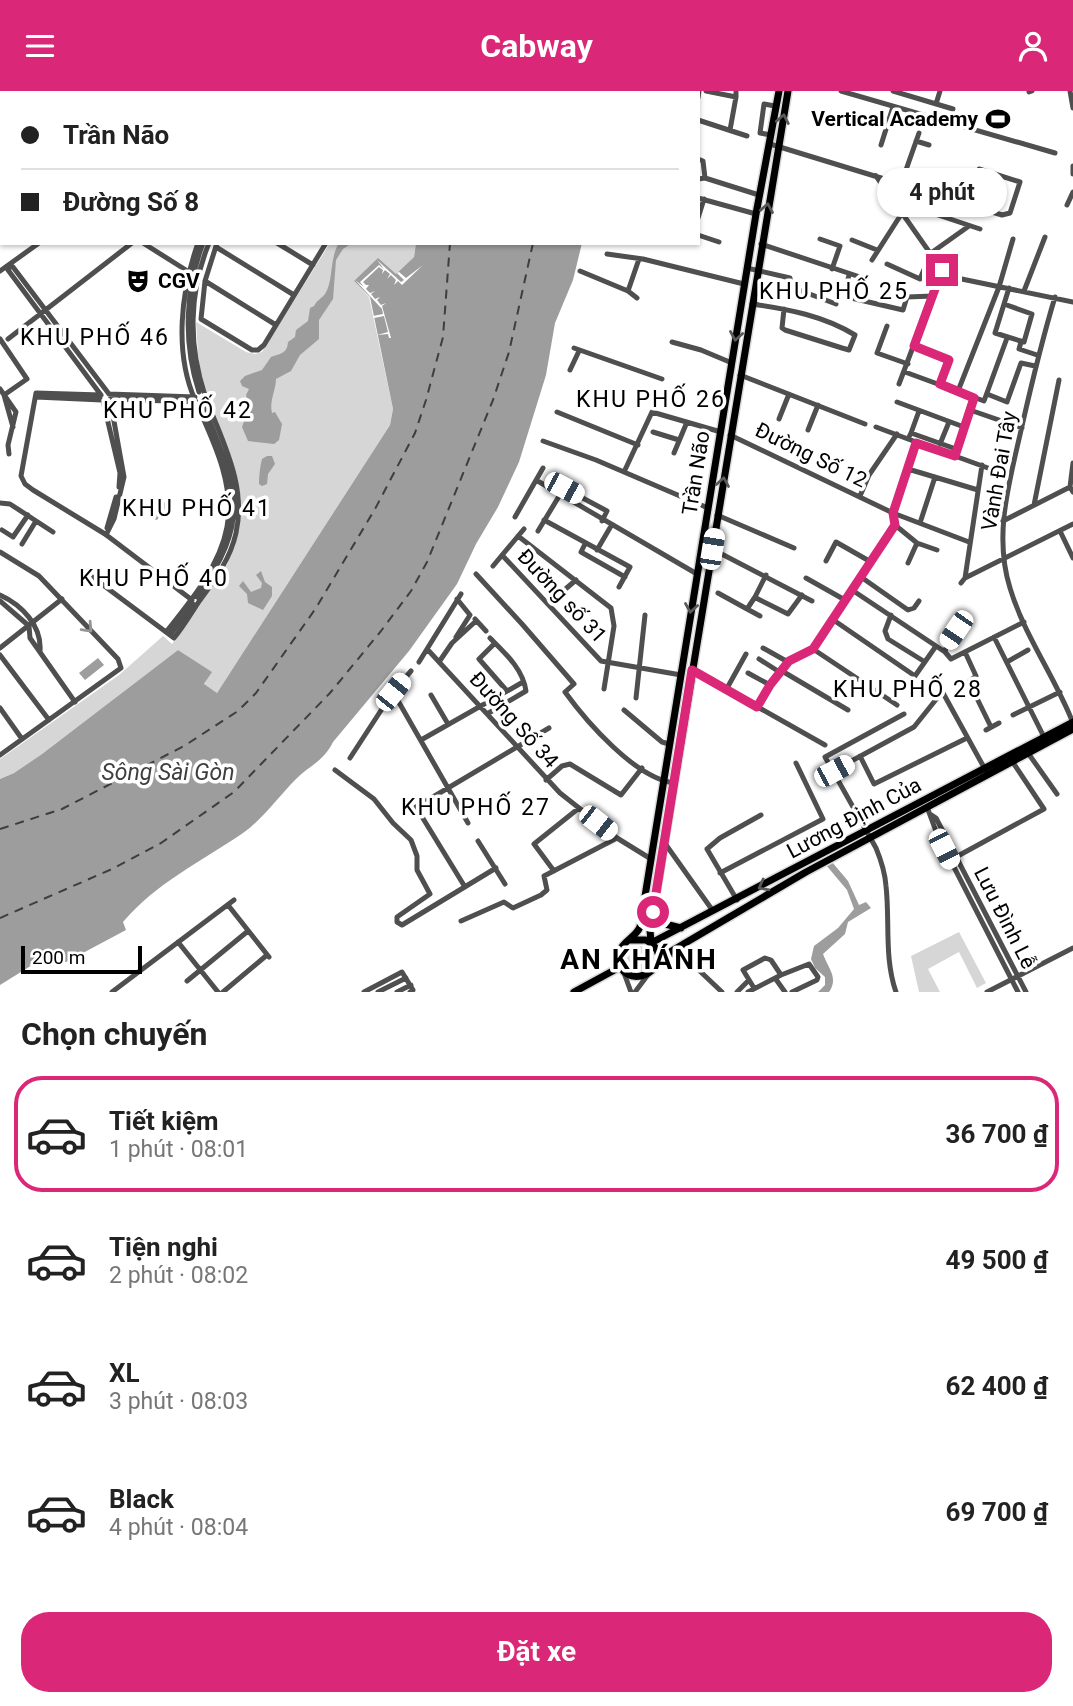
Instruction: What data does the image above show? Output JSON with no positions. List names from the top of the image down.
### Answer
{
  "streets": {
    "main road": ["Trần Não", "Lương Định Của"],
    "street": [
      "Đường Số 12",
      "Vành Đai Tây",
      "Đường số 31",
      "Đường Số 34",
      "Lưu Đình Lễ"
    ]
  },
  "crossings": [
    ["Đường Số 12", "Trần Não"],
    ["Vành Đai Tây", "Lương Định Của"],
    ["Trần Não", "Đường số 31"],
    ["Trần Não", "Đường Số 34"],
    ["Trần Não", "Lương Định Của"],
    ["Lương Định Của", "Lưu Đình Lễ"]
  ],
  "districts": [
    "KHU PHỐ 25",
    "KHU PHỐ 46",
    "KHU PHỐ 26",
    "KHU PHỐ 42",
    "KHU PHỐ 41",
    "KHU PHỐ 40",
    "KHU PHỐ 28",
    "KHU PHỐ 27",
    "AN KHÁNH"
  ],
  "water": ["Sông Sài Gòn"],
  "places": {
    "sports": ["Vertical Academy"],
    "theatre": ["CGV"]
  },
  "scale_bar": "200 m",
  "page": {
    "header": "Cabway",
    "banner": ["Trần Não", "Đường Số 8"],
    "bubble": "4 phút",
    "scale": "200 m",
    "heading": "Chọn chuyến",
    "list": [
      {
        "name": "Tiết kiệm",
        "note": "1 phút · 08:01",
        "value": "36 700 ₫"
      },
      {
        "name": "Tiện nghi",
        "note": "2 phút · 08:02",
        "value": "49 500 ₫"
      },
      {
        "name": "XL",
        "note": "3 phút · 08:03",
        "value": "62 400 ₫"
      },
      {
        "name": "Black",
        "note": "4 phút · 08:04",
        "value": "69 700 ₫"
      }
    ],
    "buttons": "Đặt xe"
  }
}
